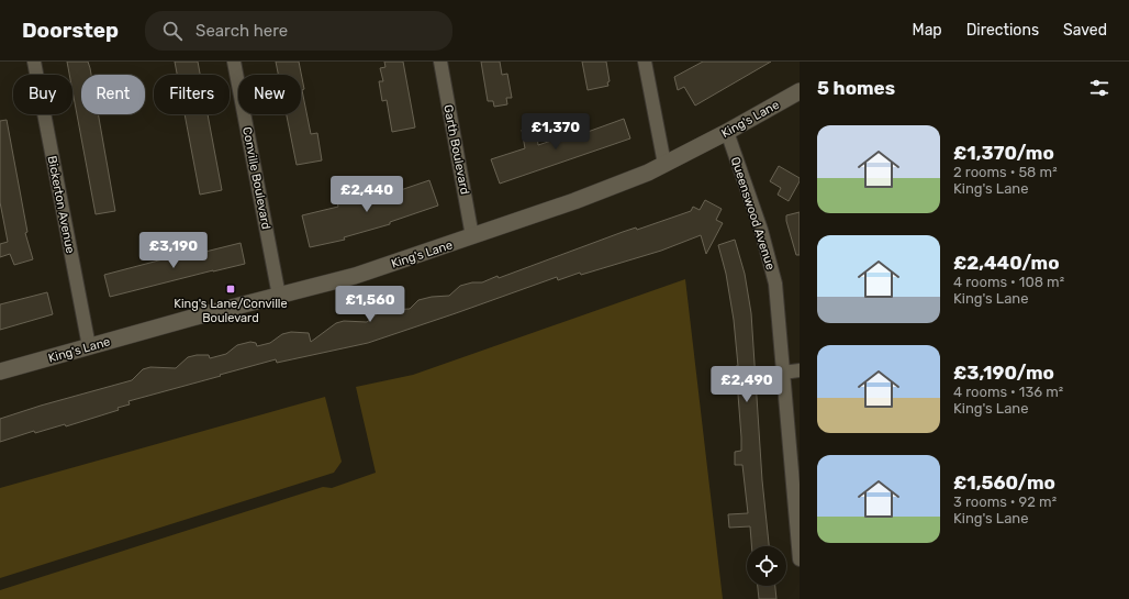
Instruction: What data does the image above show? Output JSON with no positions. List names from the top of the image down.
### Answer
{
  "streets": {
    "street": [
      "King's Lane",
      "Garth Boulevard",
      "Conville Boulevard",
      "Bickerton Avenue",
      "Queenswood Avenue"
    ]
  },
  "crossings": [
    ["King's Lane", "Garth Boulevard"],
    ["King's Lane", "Conville Boulevard"],
    ["King's Lane", "Bickerton Avenue"],
    ["King's Lane", "Queenswood Avenue"]
  ],
  "places": {
    "transit": ["King's Lane/Conville Boulevard"]
  },
  "page": {
    "header": "Doorstep",
    "search": "Search here",
    "nav": ["Map", "Directions", "Saved"],
    "heading": "5 homes",
    "chip": [
      "Buy",
      "Rent",
      "Filters",
      "New"
    ],
    "price": [
      "£1,370",
      "£2,440",
      "£3,190",
      "£1,560",
      "£2,490"
    ],
    "list": [
      {
        "name": "£1,370/mo",
        "note": "2 rooms · 58 m² · King's Lane"
      },
      {
        "name": "£2,440/mo",
        "note": "4 rooms · 108 m² · King's Lane"
      },
      {
        "name": "£3,190/mo",
        "note": "4 rooms · 136 m² · King's Lane"
      },
      {
        "name": "£1,560/mo",
        "note": "3 rooms · 92 m² · King's Lane"
      }
    ]
  }
}
